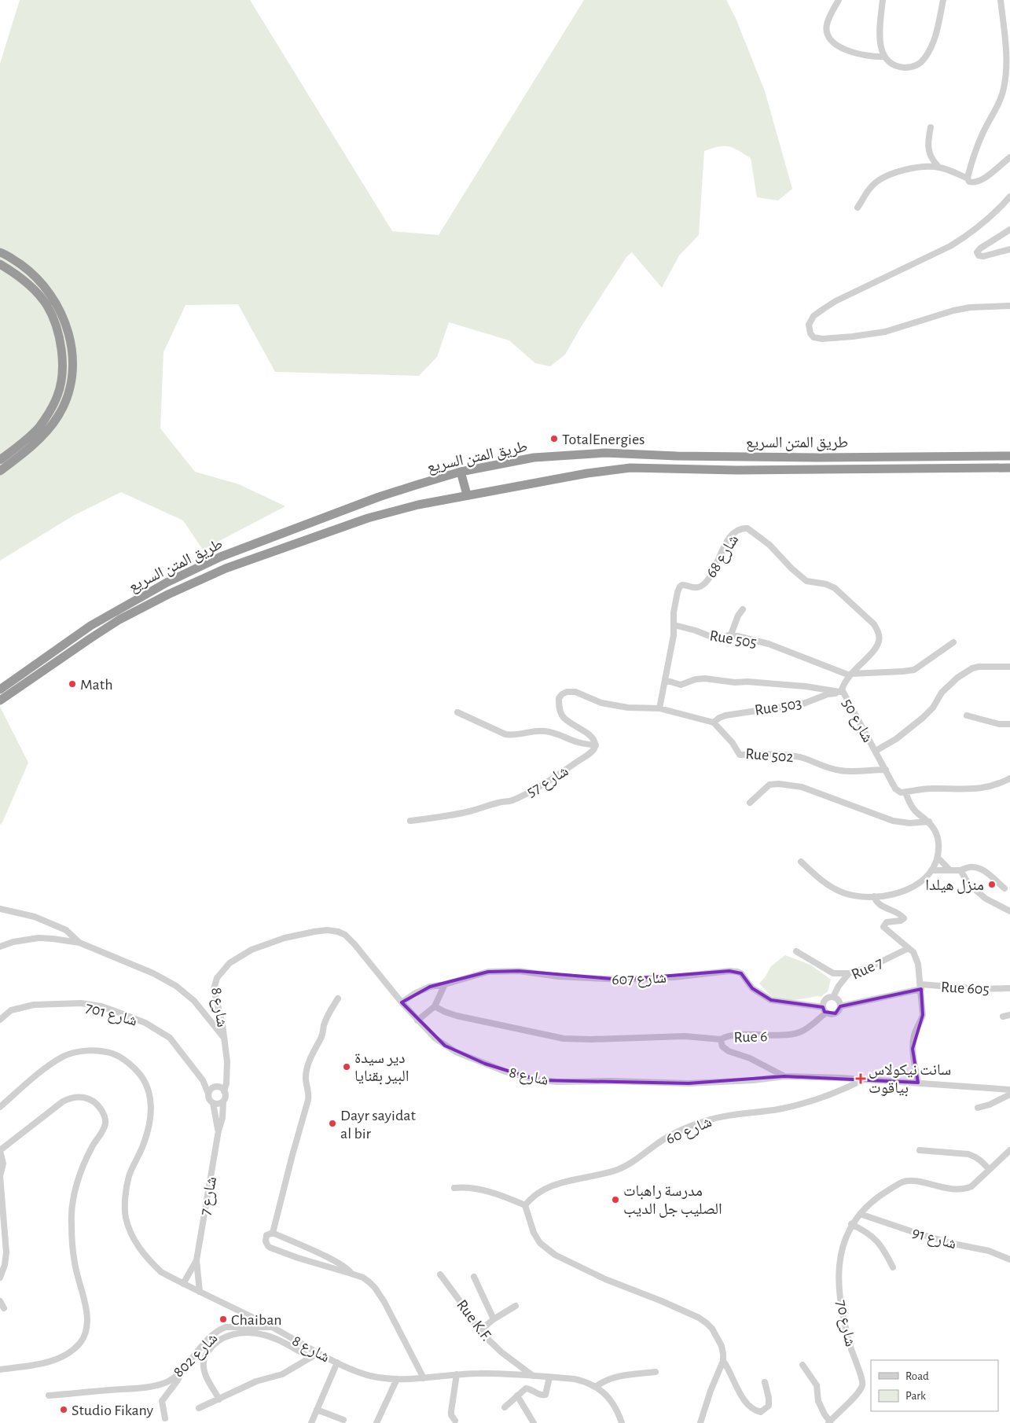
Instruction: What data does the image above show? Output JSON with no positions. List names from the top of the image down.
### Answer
{
  "streets": {
    "highway": ["طريق المتن السريع"],
    "street": [
      "شارع 68",
      "Rue 505",
      "Rue 503",
      "شارع 50",
      "Rue 502",
      "شارع 57",
      "Rue 7",
      "شارع 607",
      "Rue 605",
      "شارع 8",
      "شارع 701",
      "Rue 6",
      "شارع 60",
      "شارع 7",
      "شارع 91",
      "Rue K.F.",
      "شارع 70",
      "شارع 802"
    ]
  },
  "crossings": [
    ["شارع 68", "Rue 505"],
    ["شارع 68", "شارع 50"],
    ["Rue 505", "شارع 50"],
    ["Rue 503", "شارع 50"],
    ["Rue 503", "Rue 502"],
    ["شارع 50", "Rue 502"],
    ["Rue 7", "شارع 607"],
    ["Rue 7", "Rue 605"],
    ["Rue 7", "Rue 6"],
    ["شارع 607", "Rue 605"],
    ["شارع 607", "شارع 8"],
    ["شارع 607", "Rue 6"],
    ["Rue 605", "Rue 6"],
    ["شارع 8", "شارع 701"],
    ["شارع 8", "Rue 6"],
    ["شارع 8", "شارع 60"],
    ["شارع 8", "شارع 7"],
    ["شارع 8", "Rue K.F."],
    ["شارع 8", "شارع 802"],
    ["شارع 701", "شارع 7"],
    ["شارع 91", "شارع 70"]
  ],
  "places": {
    "other": [
      "TotalEnergies",
      "Math",
      "منزل هيلدا",
      "دير سيدة البير بقنايا",
      "Dayr sayidat al bir",
      "مدرسة راهبات الصليب جل الديب",
      "Chaiban",
      "Studio Fikany"
    ],
    "health": ["سانت نيكولاس بياقوت"]
  },
  "legend": ["Road", "Park"]
}
